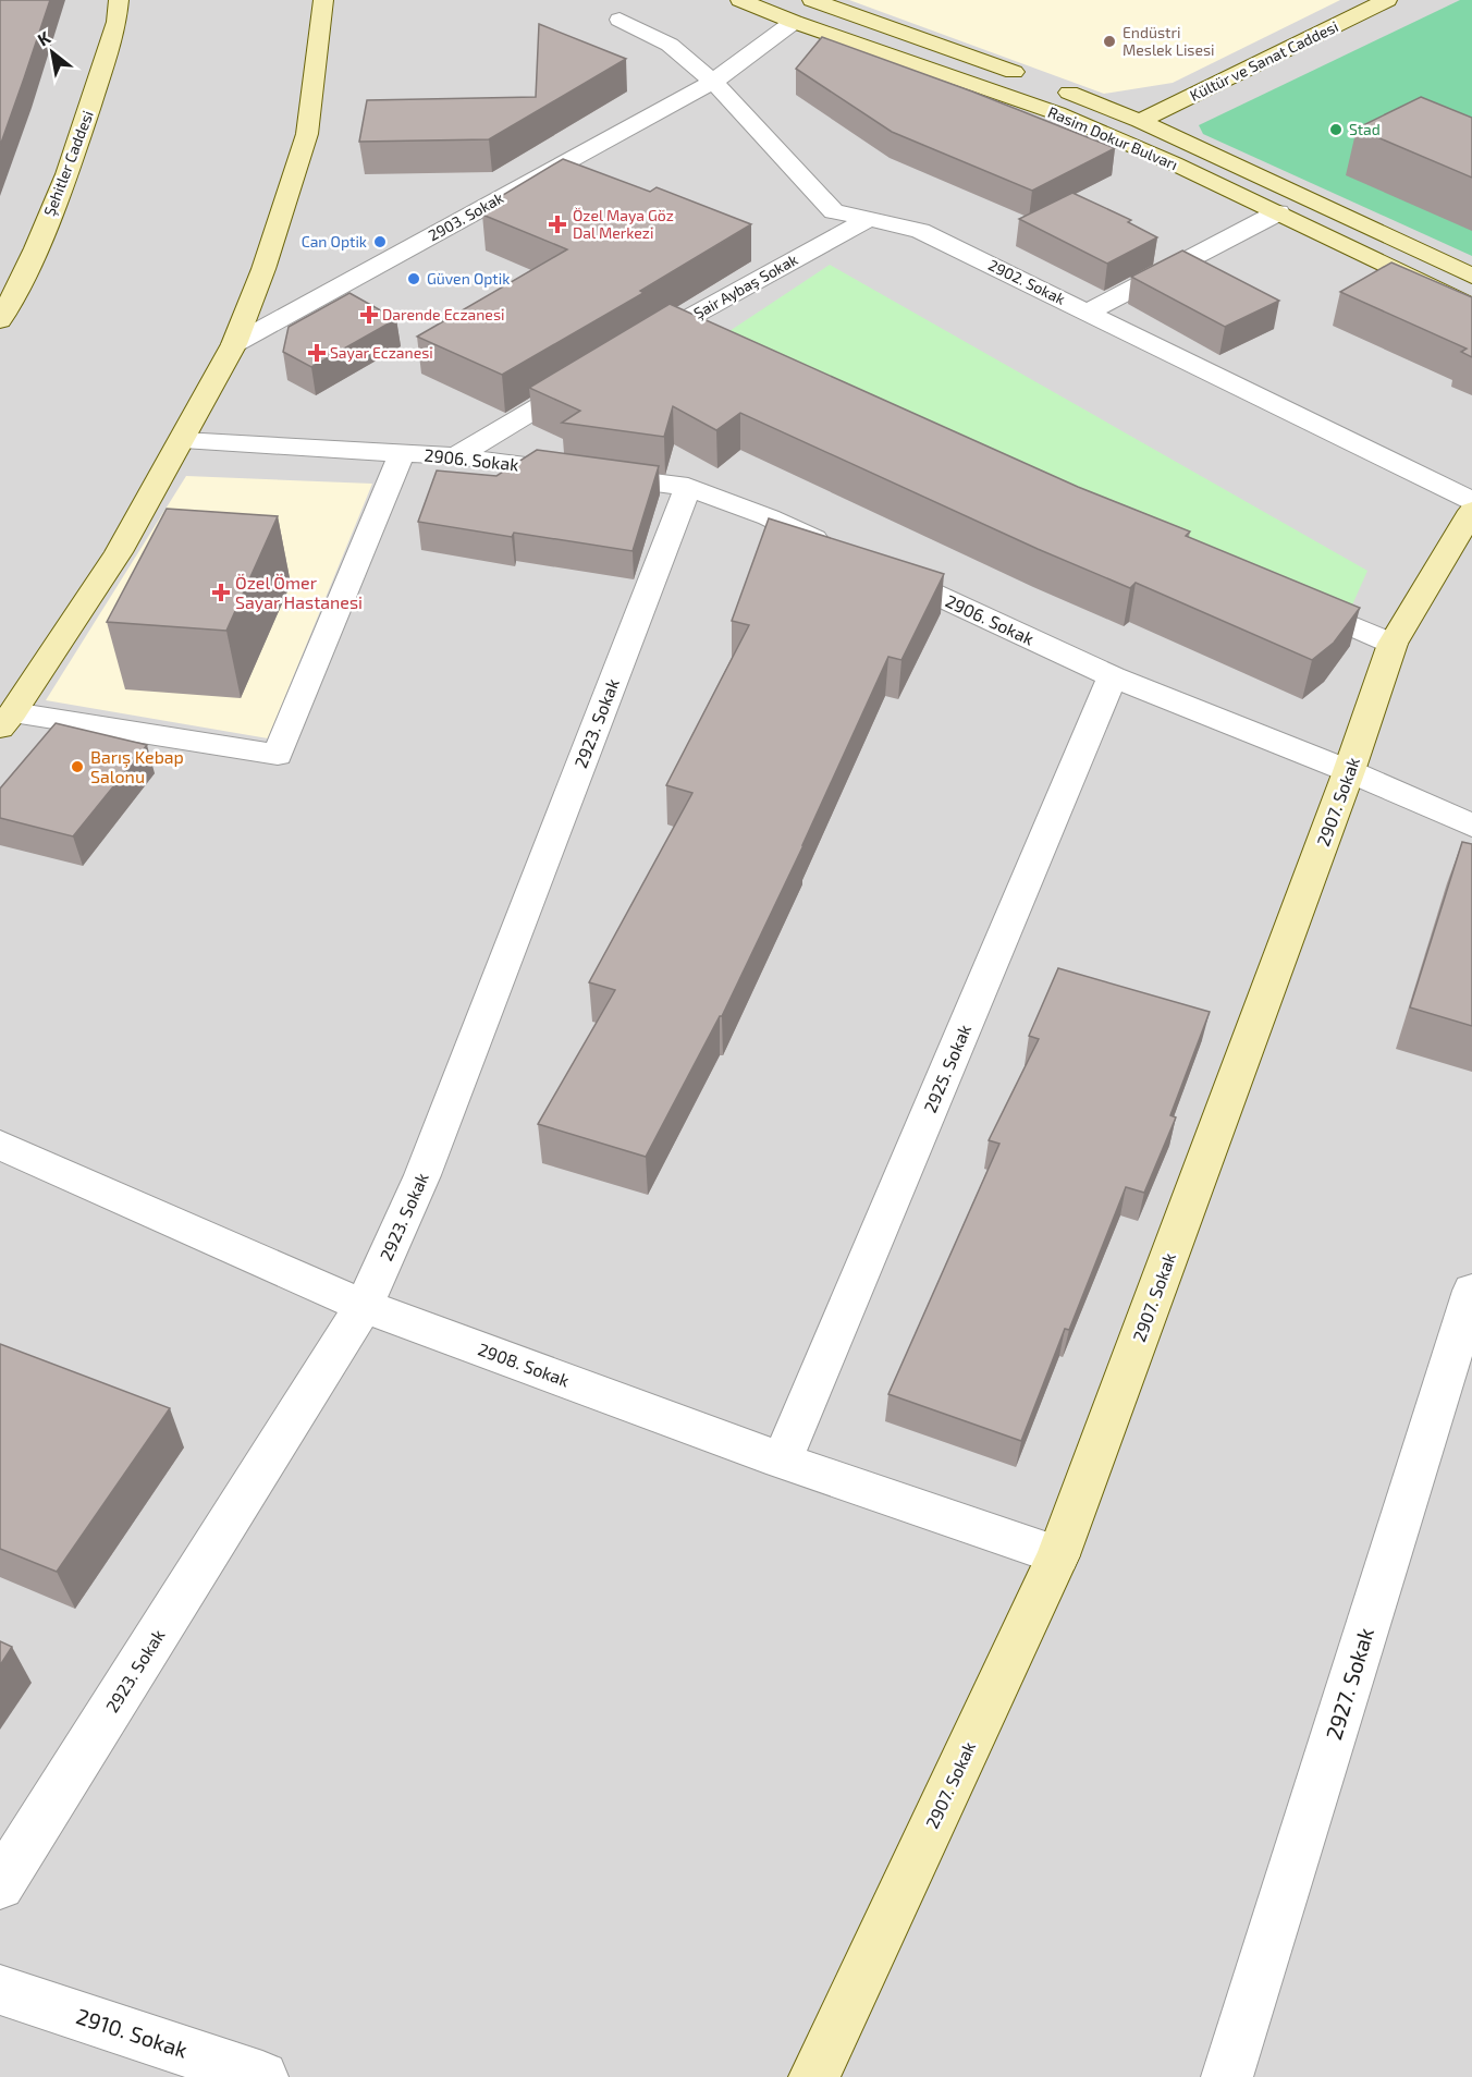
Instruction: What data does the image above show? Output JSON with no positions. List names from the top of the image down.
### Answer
{
  "streets": {
    "street": [
      "Kültür ve Sanat Caddesi",
      "Rasim Dokur Bulvarı",
      "Şehitler Caddesi",
      "2903. Sokak",
      "2902. Sokak",
      "Şair Aybaş Sokak",
      "2906. Sokak",
      "2923. Sokak",
      "2907. Sokak",
      "2925. Sokak",
      "2908. Sokak",
      "2927. Sokak",
      "2910. Sokak"
    ]
  },
  "crossings": [
    ["Rasim Dokur Bulvarı", "2903. Sokak"],
    ["2903. Sokak", "2902. Sokak"],
    ["2902. Sokak", "Şair Aybaş Sokak"],
    ["2906. Sokak", "2923. Sokak"],
    ["2906. Sokak", "2907. Sokak"],
    ["2906. Sokak", "2925. Sokak"],
    ["2923. Sokak", "2908. Sokak"],
    ["2907. Sokak", "2908. Sokak"],
    ["2925. Sokak", "2908. Sokak"]
  ],
  "places": {
    "other": [
      "Endüstri Meslek Lisesi",
      "Stad",
      "Can Optik",
      "Güven Optik",
      "Barış Kebap Salonu"
    ],
    "health": [
      "Özel Maya Göz Dal Merkezi",
      "Darende Eczanesi",
      "Sayar Eczanesi",
      "Özel Ömer Sayar Hastanesi"
    ]
  },
  "north": "top left"
}
